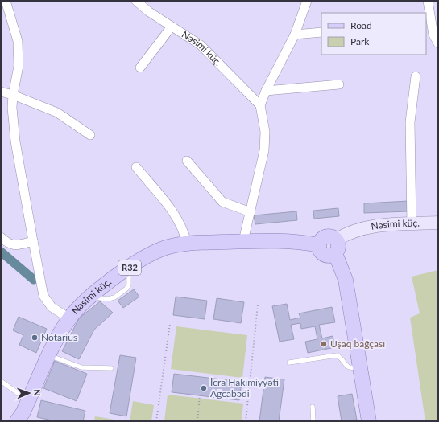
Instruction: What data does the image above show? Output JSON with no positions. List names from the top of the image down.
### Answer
{
  "streets": {
    "main road": ["Nəsimi küç.", "R32"]
  },
  "places": ["Notarius", "Uşaq bağçası", "İcra Hakimiyyəti Ağcabədi"],
  "legend": ["Road", "Park"],
  "north": "right"
}
